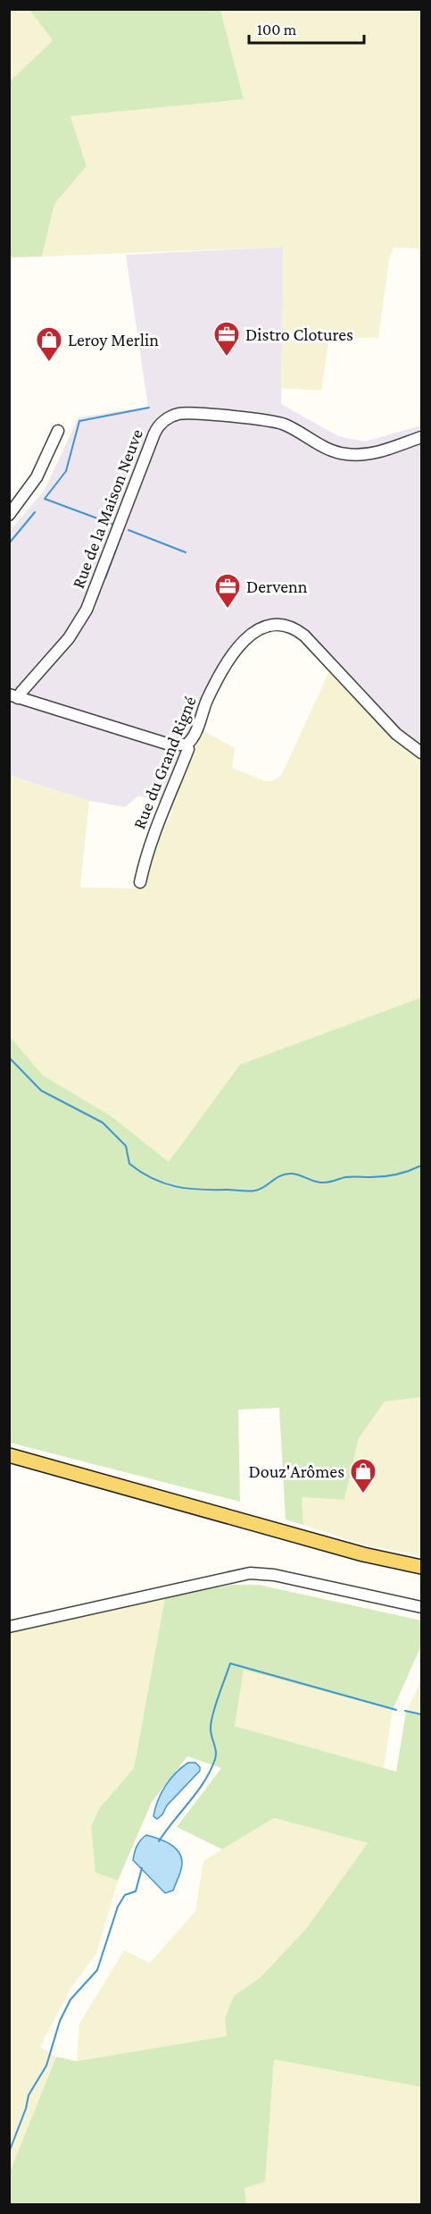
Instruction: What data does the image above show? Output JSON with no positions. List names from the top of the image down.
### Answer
{
  "streets": {
    "street": ["Rue de la Maison Neuve", "Rue du Grand Rigné"]
  },
  "places": {
    "office": ["Distro Clotures", "Dervenn"],
    "shop": ["Leroy Merlin", "Douz'Arômes"]
  },
  "scale_bar": "100 m"
}
